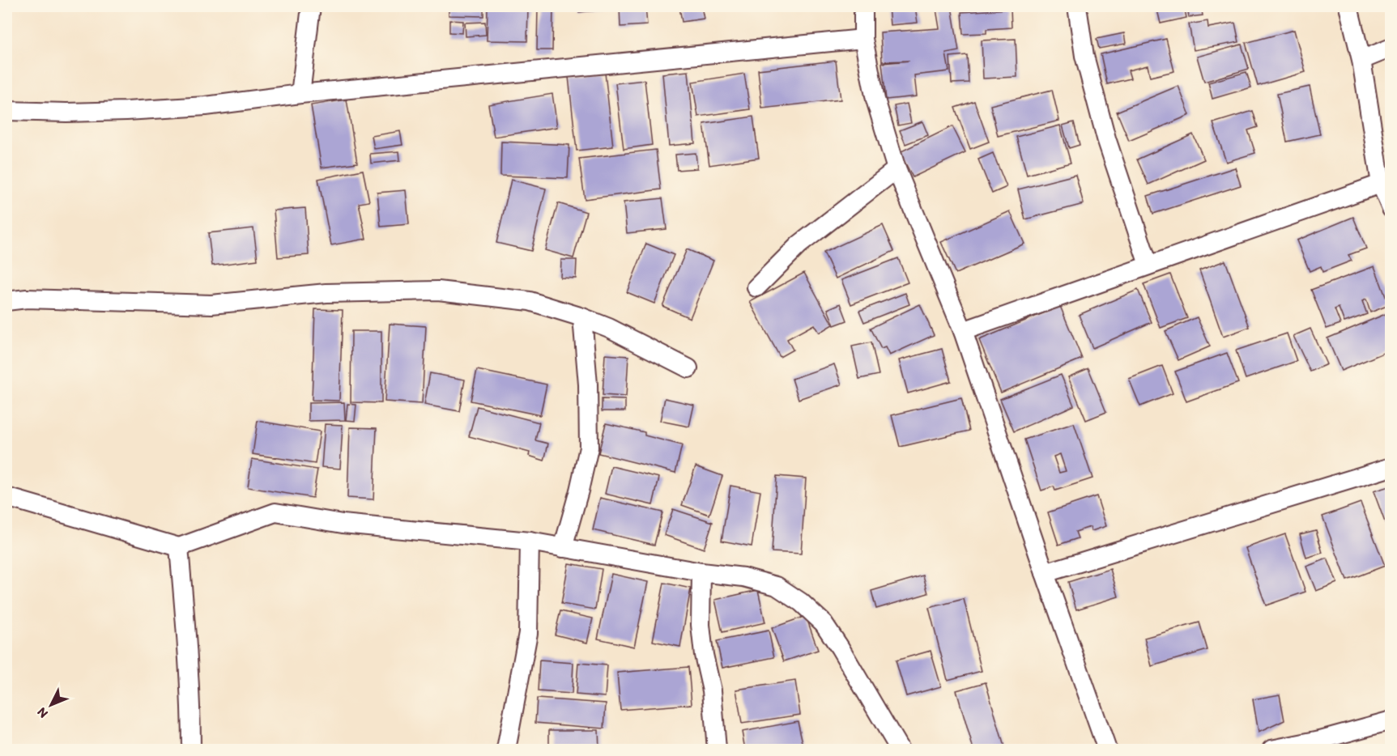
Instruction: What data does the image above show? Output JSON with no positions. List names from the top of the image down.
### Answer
{
  "north": "bottom left"
}
